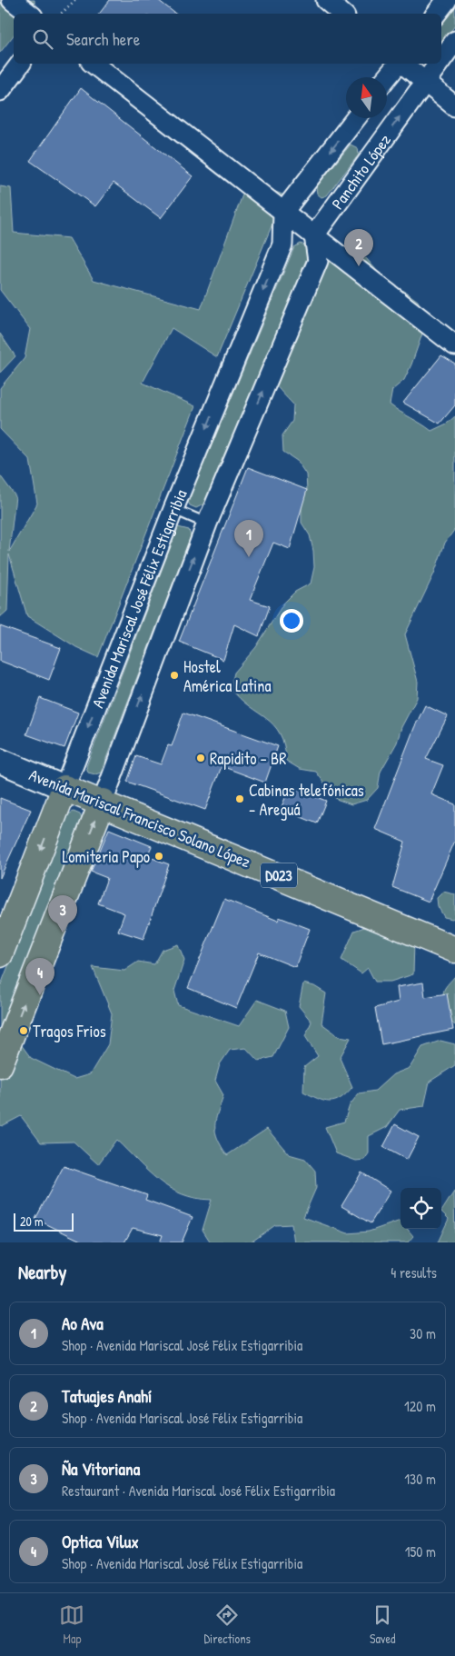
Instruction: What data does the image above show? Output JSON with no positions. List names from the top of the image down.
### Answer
{
  "streets": {
    "main road": ["Avenida Mariscal José Félix Estigarribia", "Avenida Mariscal Francisco Solano López", "D023"],
    "street": ["Panchito López"]
  },
  "crossings": [
    ["Avenida Mariscal José Félix Estigarribia", "Avenida Mariscal Francisco Solano López"]
  ],
  "places": [
    "Hostel América Latina",
    "Rapidito - BR",
    "Cabinas telefónicas - Areguá",
    "Lomiteria Papo",
    "Tragos Frios"
  ],
  "scale_bar": "20 m",
  "north": "top",
  "page": {
    "search": "Search here",
    "pins": [
      "2",
      "1",
      "3",
      "4"
    ],
    "scale": "20 m",
    "heading": ["Nearby", "4 results"],
    "list": [
      {
        "mark": "1",
        "name": "Ao Ava",
        "note": "Shop · Avenida Mariscal José Félix Estigarribia",
        "value": "30 m"
      },
      {
        "mark": "2",
        "name": "Tatuajes Anahí",
        "note": "Shop · Avenida Mariscal José Félix Estigarribia",
        "value": "120 m"
      },
      {
        "mark": "3",
        "name": "Ña Vitoriana",
        "note": "Restaurant · Avenida Mariscal José Félix Estigarribia",
        "value": "130 m"
      },
      {
        "mark": "4",
        "name": "Optica Vilux",
        "note": "Shop · Avenida Mariscal José Félix Estigarribia",
        "value": "150 m"
      }
    ],
    "nav": ["Map", "Directions", "Saved"]
  }
}
